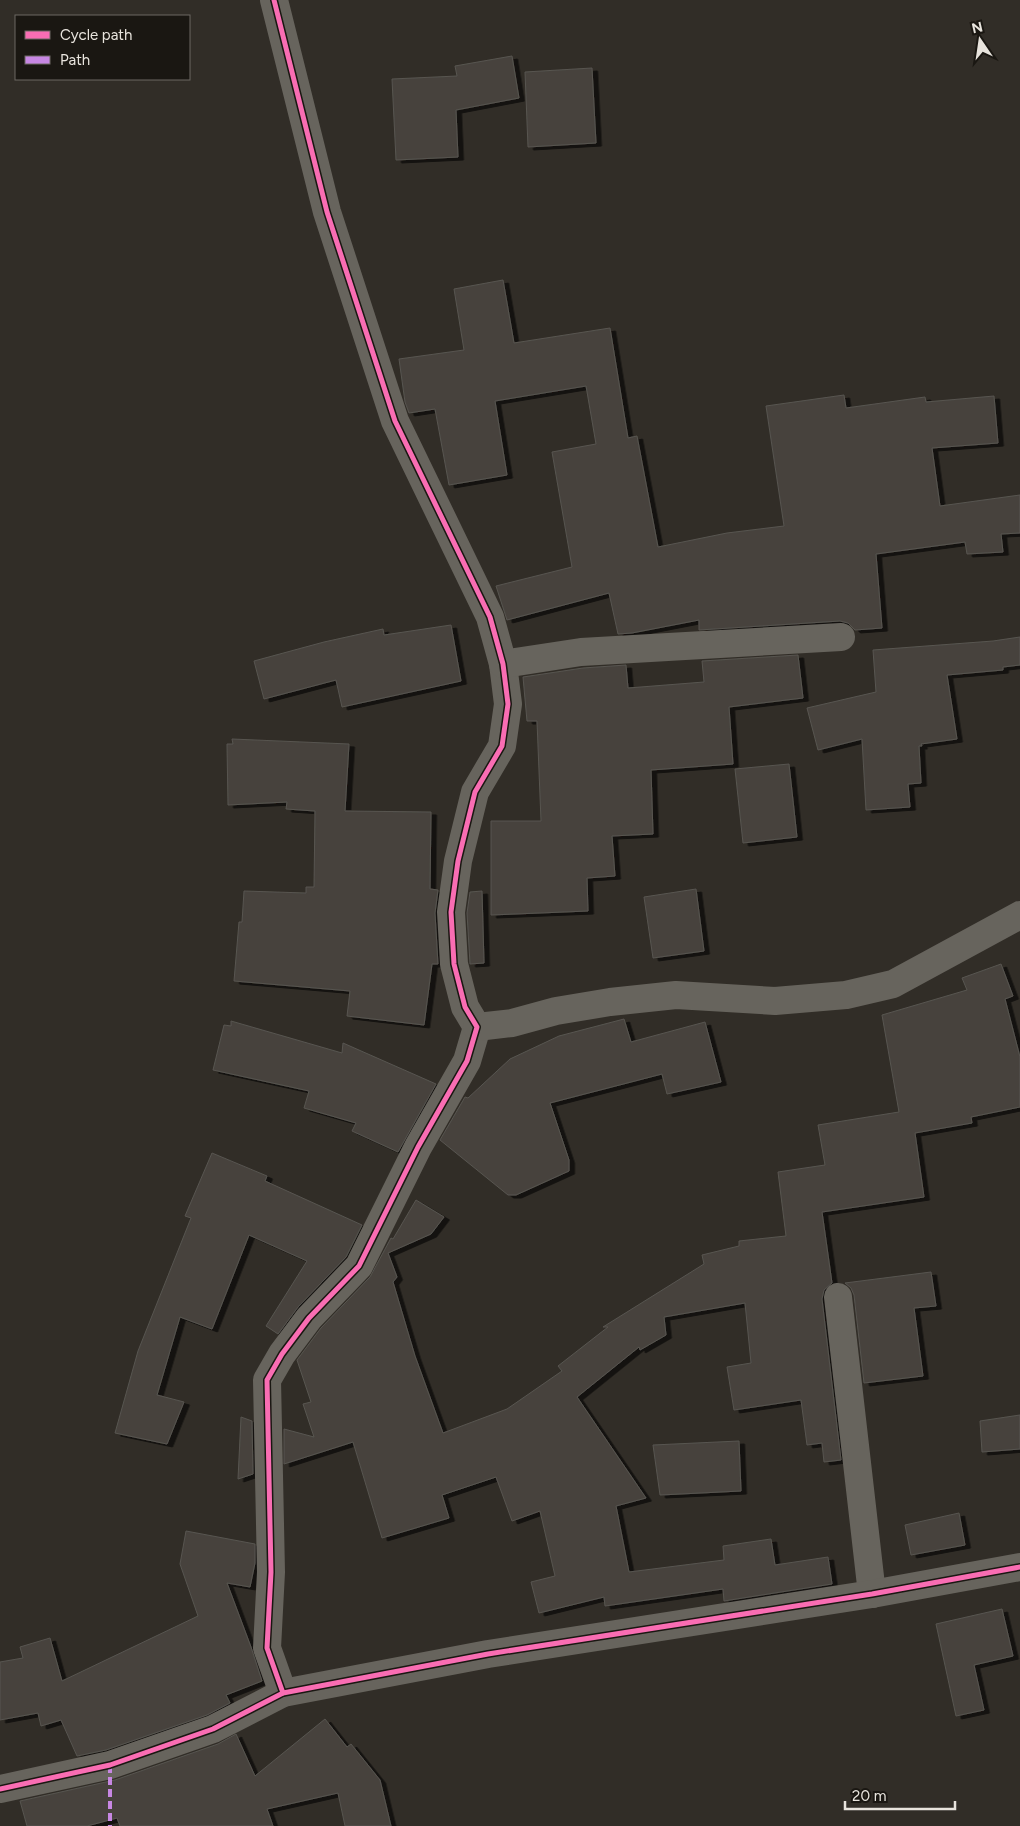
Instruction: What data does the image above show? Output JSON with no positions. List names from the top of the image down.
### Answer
{
  "legend": ["Cycle path", "Path"],
  "scale_bar": "20 m",
  "north": "top"
}
